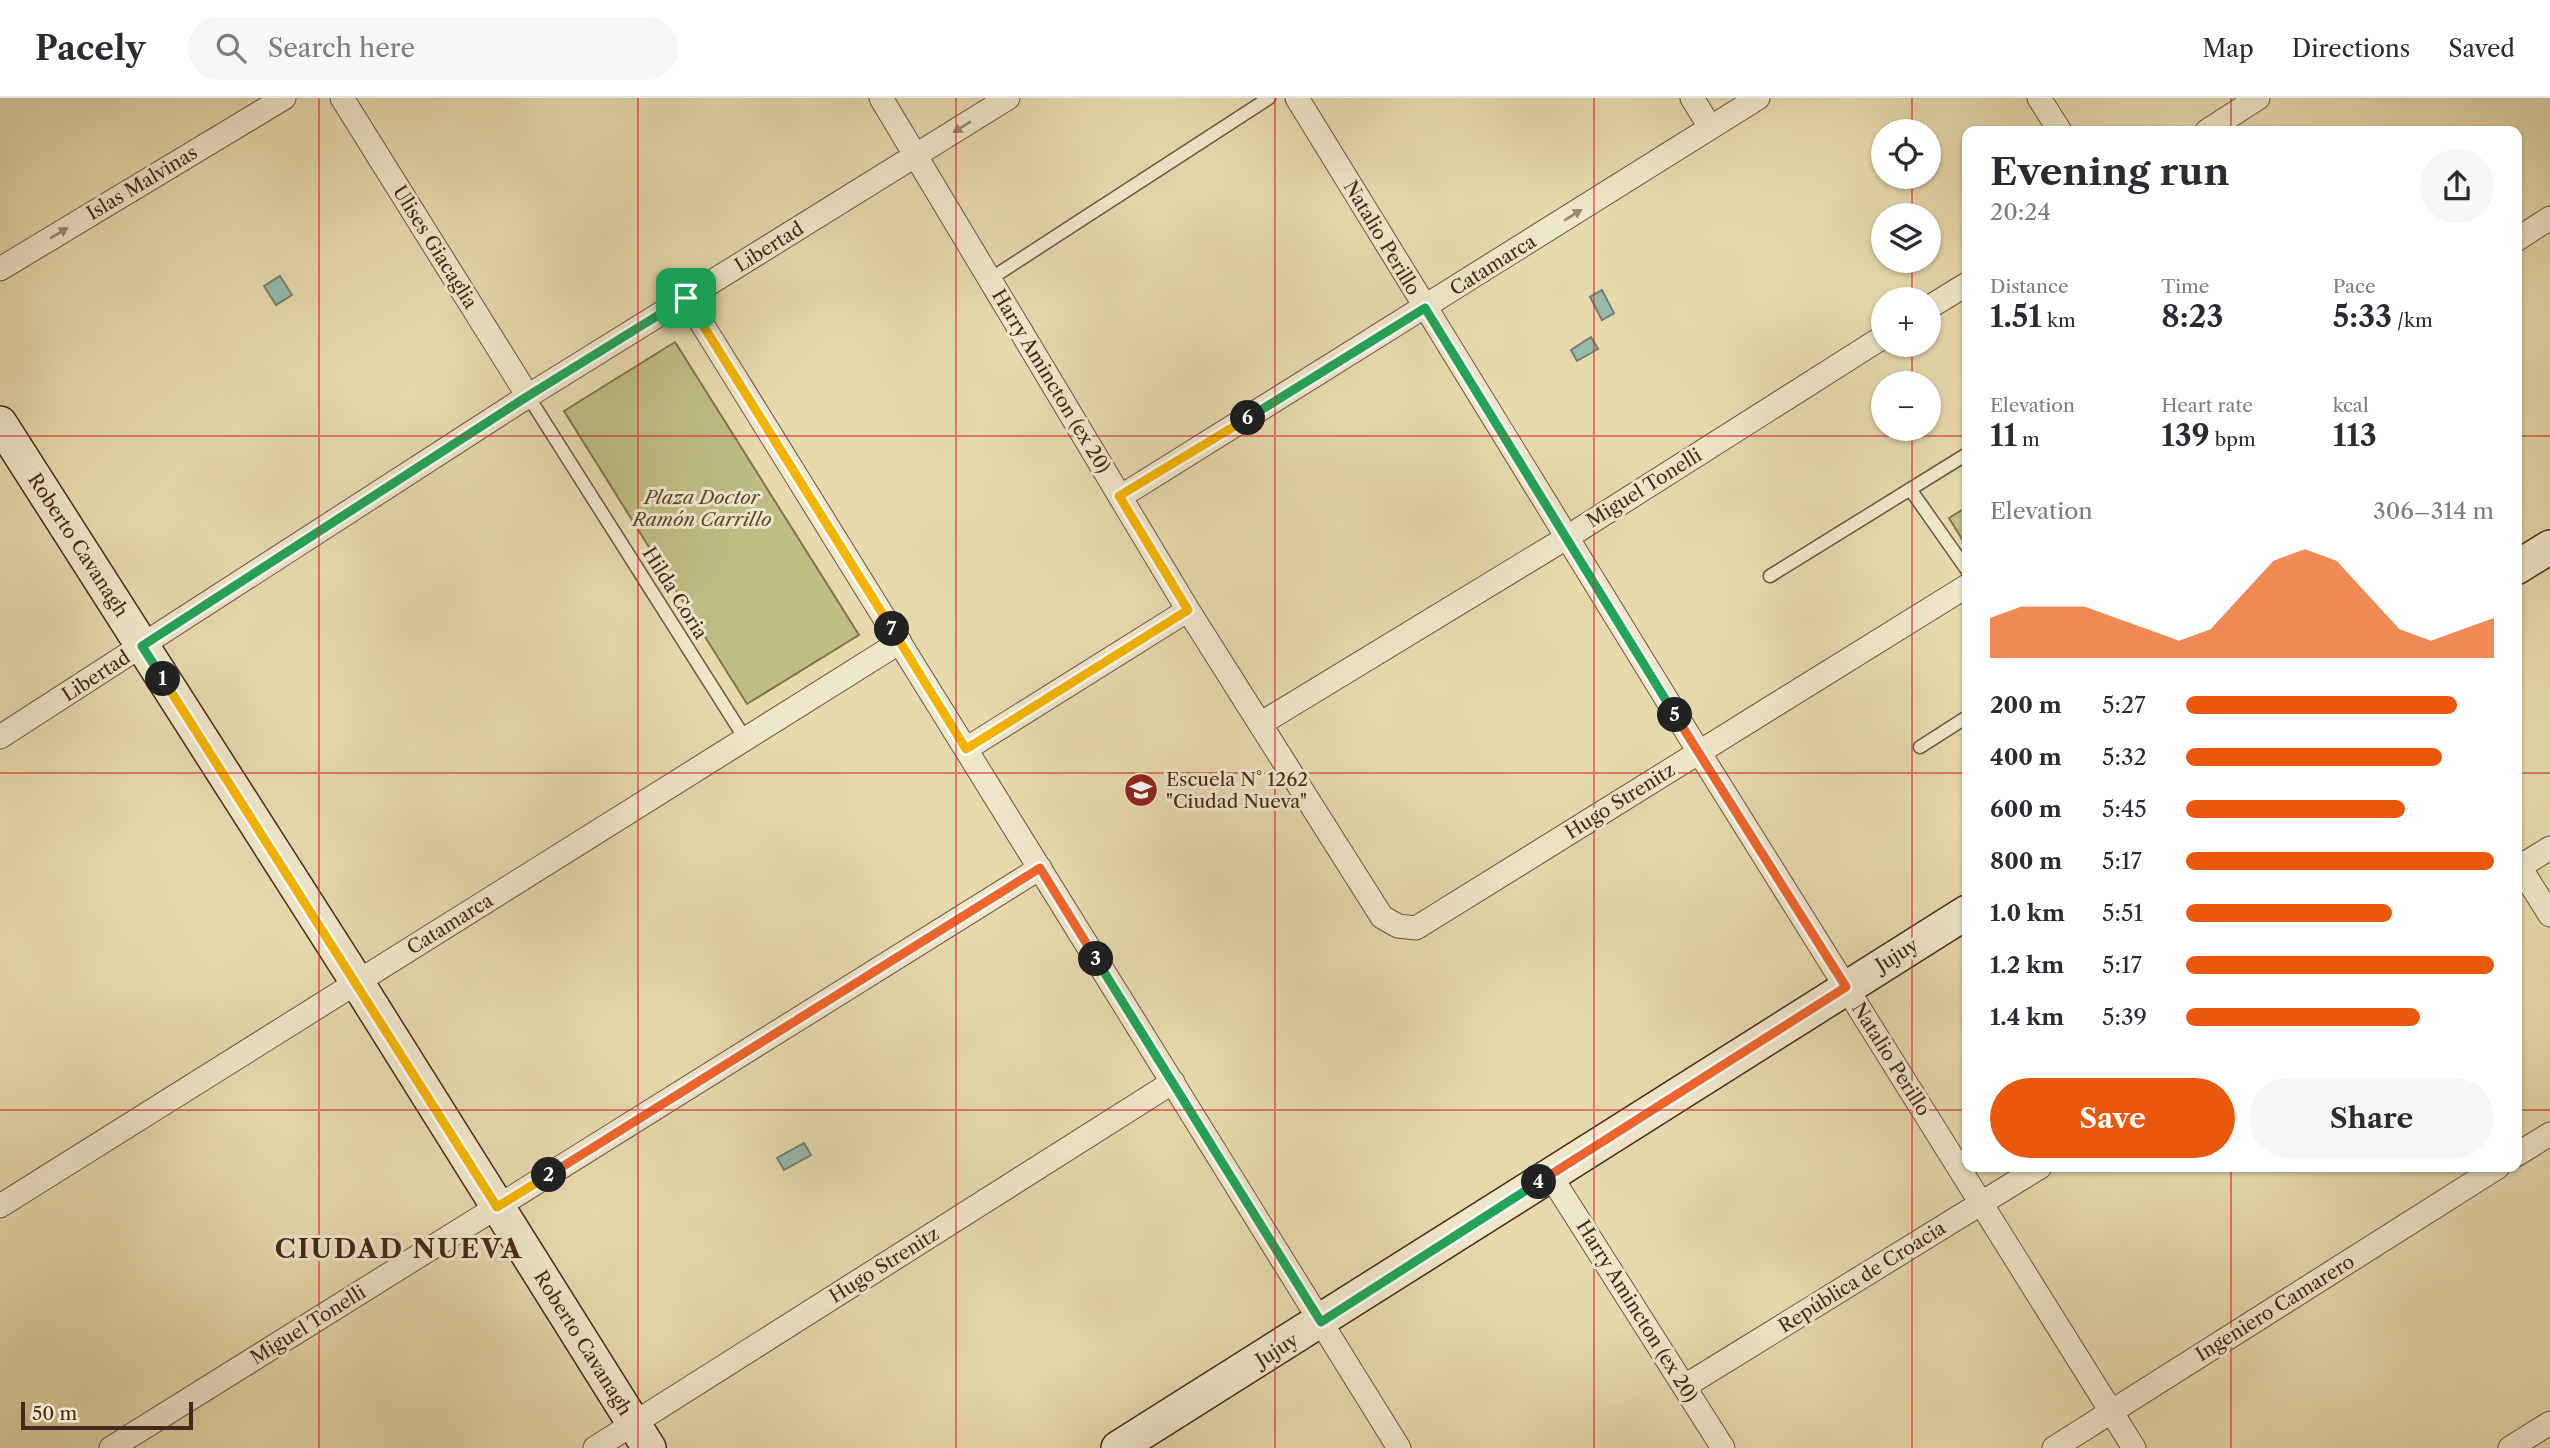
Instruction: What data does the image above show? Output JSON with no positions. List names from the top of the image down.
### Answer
{
  "streets": {
    "main road": ["Roberto Cavanagh", "Jujuy"],
    "street": [
      "Islas Malvinas",
      "Natalio Perillo",
      "Ulises Giacaglia",
      "Libertad",
      "Catamarca",
      "Harry Amincton (ex 20)",
      "Miguel Tonelli",
      "Hugo Strenitz",
      "República de Croacia",
      "Ingeniero Camarero"
    ],
    "lane": ["Hilda Coria"]
  },
  "crossings": [
    ["Natalio Perillo", "Catamarca"],
    ["Natalio Perillo", "Miguel Tonelli"],
    ["Natalio Perillo", "Hugo Strenitz"],
    ["Natalio Perillo", "Jujuy"],
    ["Natalio Perillo", "República de Croacia"],
    ["Natalio Perillo", "Ingeniero Camarero"],
    ["Ulises Giacaglia", "Libertad"],
    ["Ulises Giacaglia", "Hilda Coria"],
    ["Libertad", "Harry Amincton (ex 20)"],
    ["Libertad", "Roberto Cavanagh"],
    ["Libertad", "Hilda Coria"],
    ["Catamarca", "Harry Amincton (ex 20)"],
    ["Catamarca", "Roberto Cavanagh"],
    ["Catamarca", "Hilda Coria"],
    ["Harry Amincton (ex 20)", "Miguel Tonelli"],
    ["Harry Amincton (ex 20)", "Hugo Strenitz"],
    ["Harry Amincton (ex 20)", "Jujuy"],
    ["Harry Amincton (ex 20)", "República de Croacia"],
    ["Miguel Tonelli", "Roberto Cavanagh"],
    ["Roberto Cavanagh", "Hugo Strenitz"]
  ],
  "one_way": ["Islas Malvinas"],
  "districts": ["CIUDAD NUEVA"],
  "parks": ["Plaza Doctor Ramón Carrillo"],
  "places": {
    "school or university": ["Escuela N° 1262 \"Ciudad Nueva\""]
  },
  "scale_bar": "50 m",
  "page": {
    "header": "Pacely",
    "search": "Search here",
    "nav": ["Map", "Directions", "Saved"],
    "map_buttons": ["+", "−"],
    "heading": ["Evening run", "20:24"],
    "stats": [
      ["Distance", "1.51 km"],
      ["Time", "8:23"],
      ["Pace", "5:33 /km"],
      ["Elevation", "11 m"],
      ["Heart rate", "139 bpm"],
      ["kcal", "113"]
    ],
    "pins": [
      "6",
      "7",
      "1",
      "5",
      "3",
      "2",
      "4"
    ],
    "chart": ["Elevation", "306–314 m"],
    "list": [
      {
        "name": "200 m",
        "note": "5:27"
      },
      {
        "name": "400 m",
        "note": "5:32"
      },
      {
        "name": "600 m",
        "note": "5:45"
      },
      {
        "name": "800 m",
        "note": "5:17"
      },
      {
        "name": "1.0 km",
        "note": "5:51"
      },
      {
        "name": "1.2 km",
        "note": "5:17"
      },
      {
        "name": "1.4 km",
        "note": "5:39"
      }
    ],
    "buttons": ["Save", "Share"],
    "scale": "50 m"
  }
}
